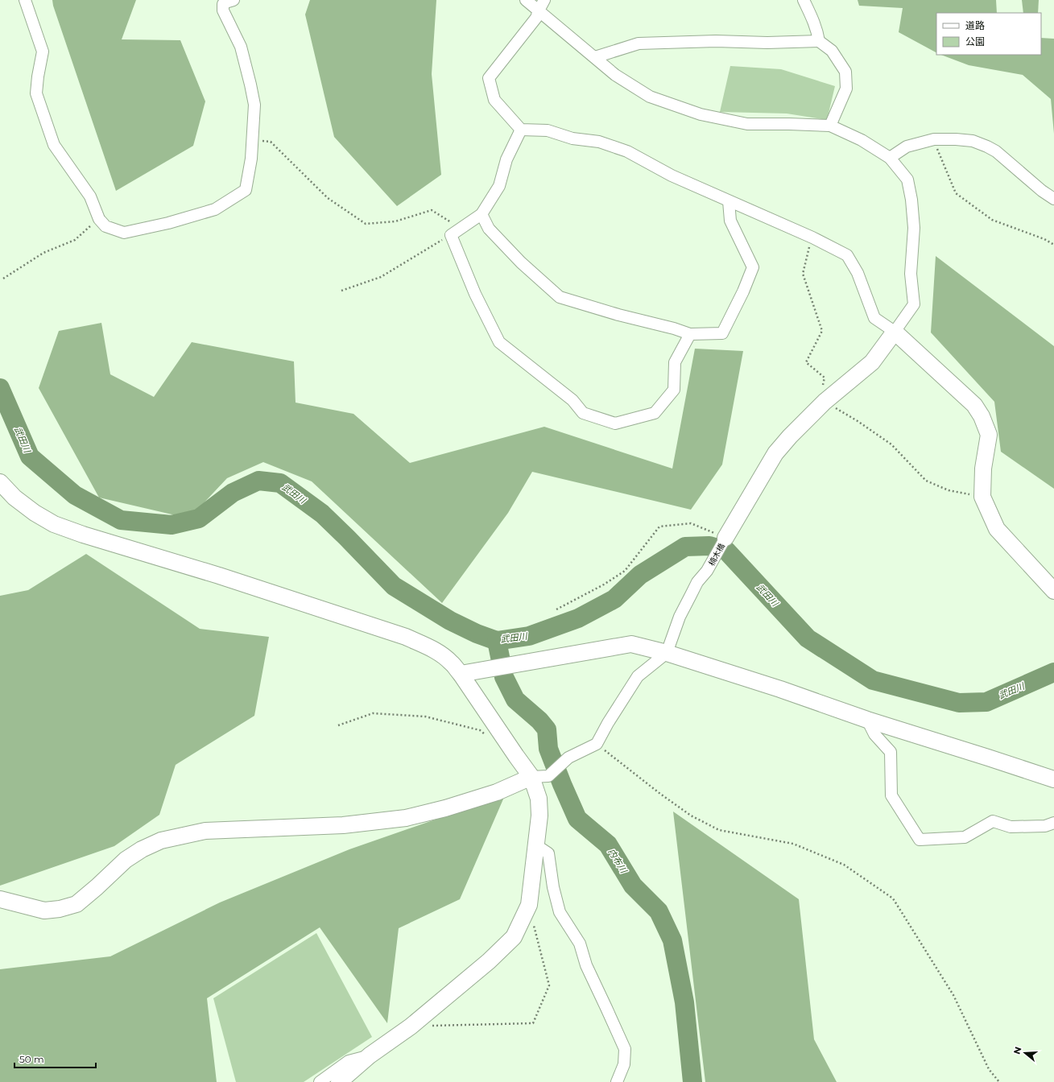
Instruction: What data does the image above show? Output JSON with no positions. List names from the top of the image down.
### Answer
{
  "streets": {
    "street": ["楠木橋"]
  },
  "water": ["武田川", "内布川"],
  "legend": ["道路", "公園"],
  "scale_bar": "50 m",
  "north": "left"
}
